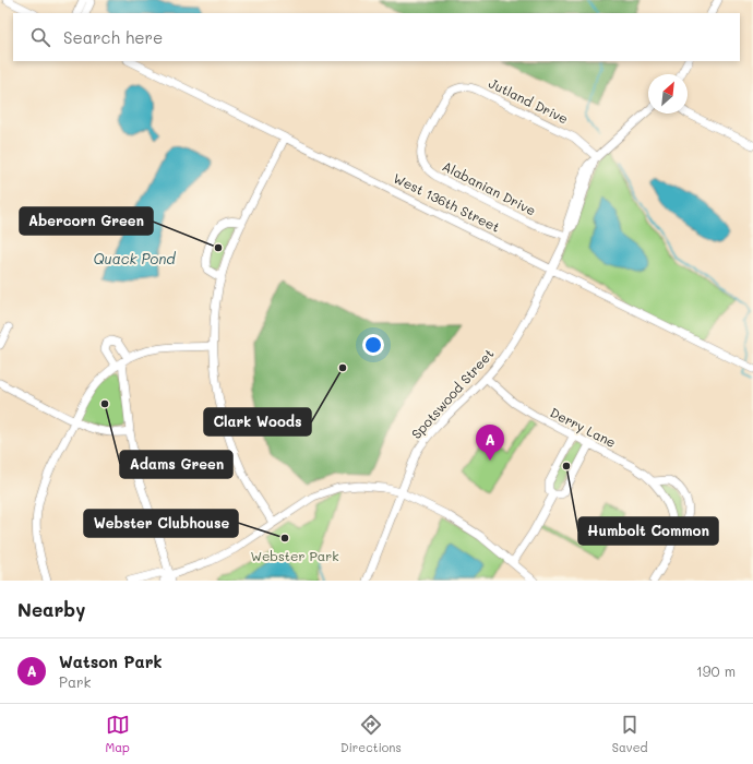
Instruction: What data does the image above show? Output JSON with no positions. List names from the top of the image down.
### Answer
{
  "streets": {
    "street": [
      "Jutland Drive",
      "Alabanian Drive",
      "West 136th Street",
      "Spotswood Street",
      "Derry Lane"
    ]
  },
  "crossings": [
    ["Jutland Drive", "Alabanian Drive"],
    ["Jutland Drive", "Spotswood Street"],
    ["Alabanian Drive", "Spotswood Street"],
    ["West 136th Street", "Spotswood Street"],
    ["Spotswood Street", "Derry Lane"]
  ],
  "water": ["Quack Pond"],
  "parks": ["Webster Park"],
  "places": [
    "Abercorn Green",
    "Clark Woods",
    "Adams Green",
    "Humbolt Common",
    "Webster Clubhouse"
  ],
  "north": "top right",
  "page": {
    "search": "Search here",
    "pins": "A",
    "heading": "Nearby",
    "list": [
      {
        "mark": "A",
        "name": "Watson Park",
        "note": "Park",
        "value": "190 m"
      }
    ],
    "nav": ["Map", "Directions", "Saved"]
  }
}
